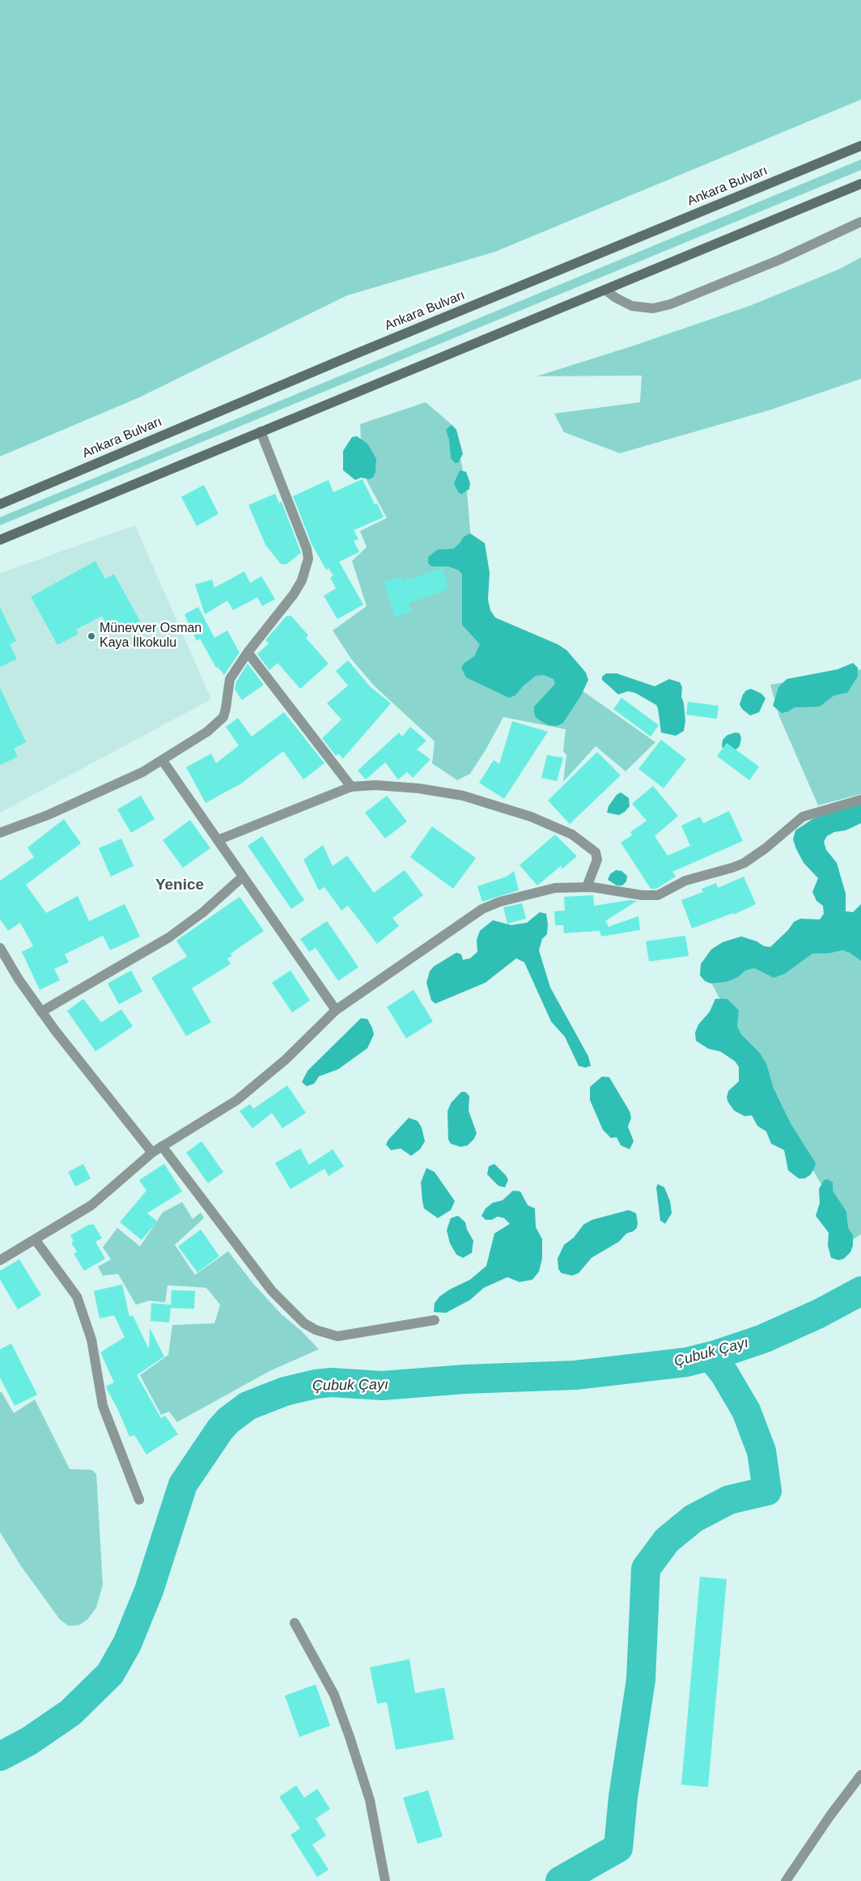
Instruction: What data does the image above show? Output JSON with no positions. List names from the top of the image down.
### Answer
{
  "streets": {
    "main road": ["Ankara Bulvarı"]
  },
  "districts": ["Yenice"],
  "water": ["Çubuk Çayı"],
  "places": ["Münevver Osman Kaya İlkokulu"]
}
